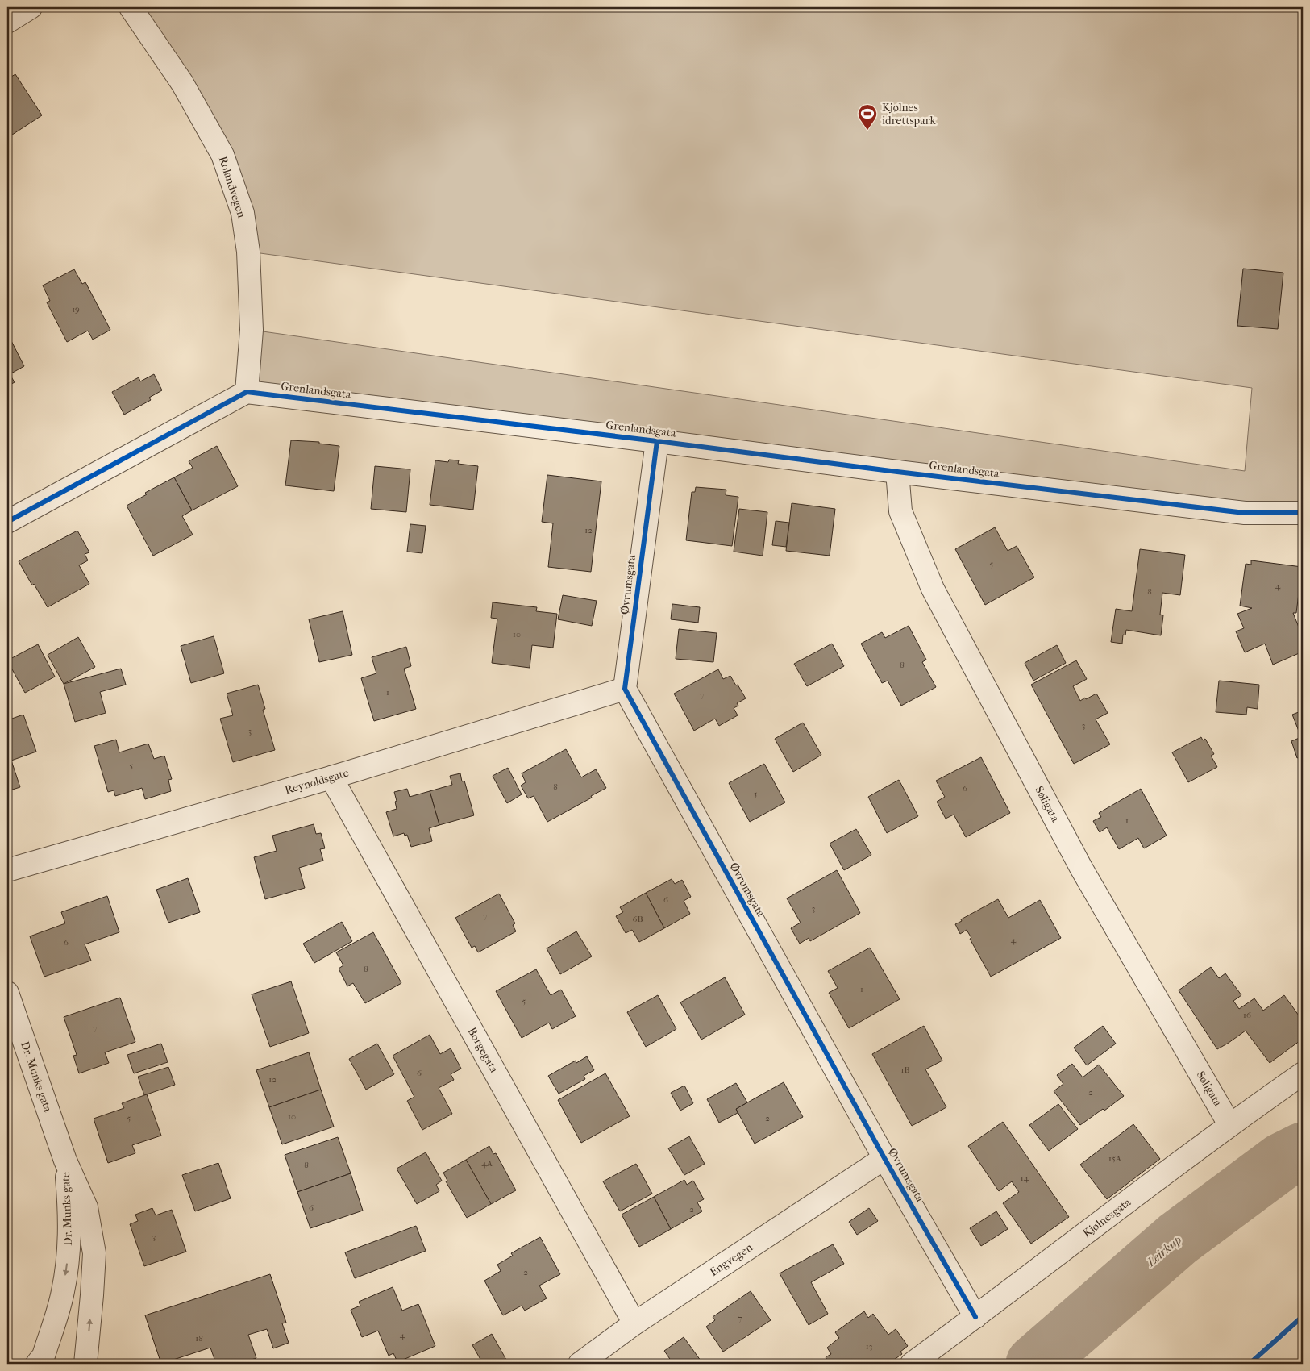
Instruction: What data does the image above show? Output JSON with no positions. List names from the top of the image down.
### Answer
{
  "streets": {
    "street": [
      "Rolandvegen",
      "Grenlandsgata",
      "Øvrumsgata",
      "Reynoldsgate",
      "Søligata",
      "Borgegata",
      "Dr. Munks gata",
      "Dr. Munks gate",
      "Kjølnesgata",
      "Engvegen"
    ]
  },
  "crossings": [
    ["Rolandvegen", "Grenlandsgata"],
    ["Grenlandsgata", "Øvrumsgata"],
    ["Grenlandsgata", "Søligata"],
    ["Øvrumsgata", "Reynoldsgate"],
    ["Øvrumsgata", "Kjølnesgata"],
    ["Øvrumsgata", "Engvegen"],
    ["Reynoldsgate", "Borgegata"],
    ["Søligata", "Kjølnesgata"],
    ["Borgegata", "Engvegen"],
    ["Dr. Munks gata", "Dr. Munks gate"]
  ],
  "water": ["Leirkup"],
  "places": {
    "sports": ["Kjølnes idrettspark"]
  },
  "house_numbers": [
    "19",
    "12",
    "5",
    "4",
    "8",
    "10",
    "8",
    "1",
    "7",
    "3",
    "3",
    "5",
    "8",
    "6",
    "5",
    "1",
    "6",
    "3",
    "7",
    "6B",
    "4",
    "6",
    "8",
    "1",
    "5",
    "16",
    "7",
    "1B",
    "6",
    "12",
    "2",
    "10",
    "5",
    "2",
    "15A",
    "4A",
    "8",
    "14",
    "6",
    "2",
    "3",
    "2",
    "7",
    "4",
    "18",
    "13"
  ]
}
